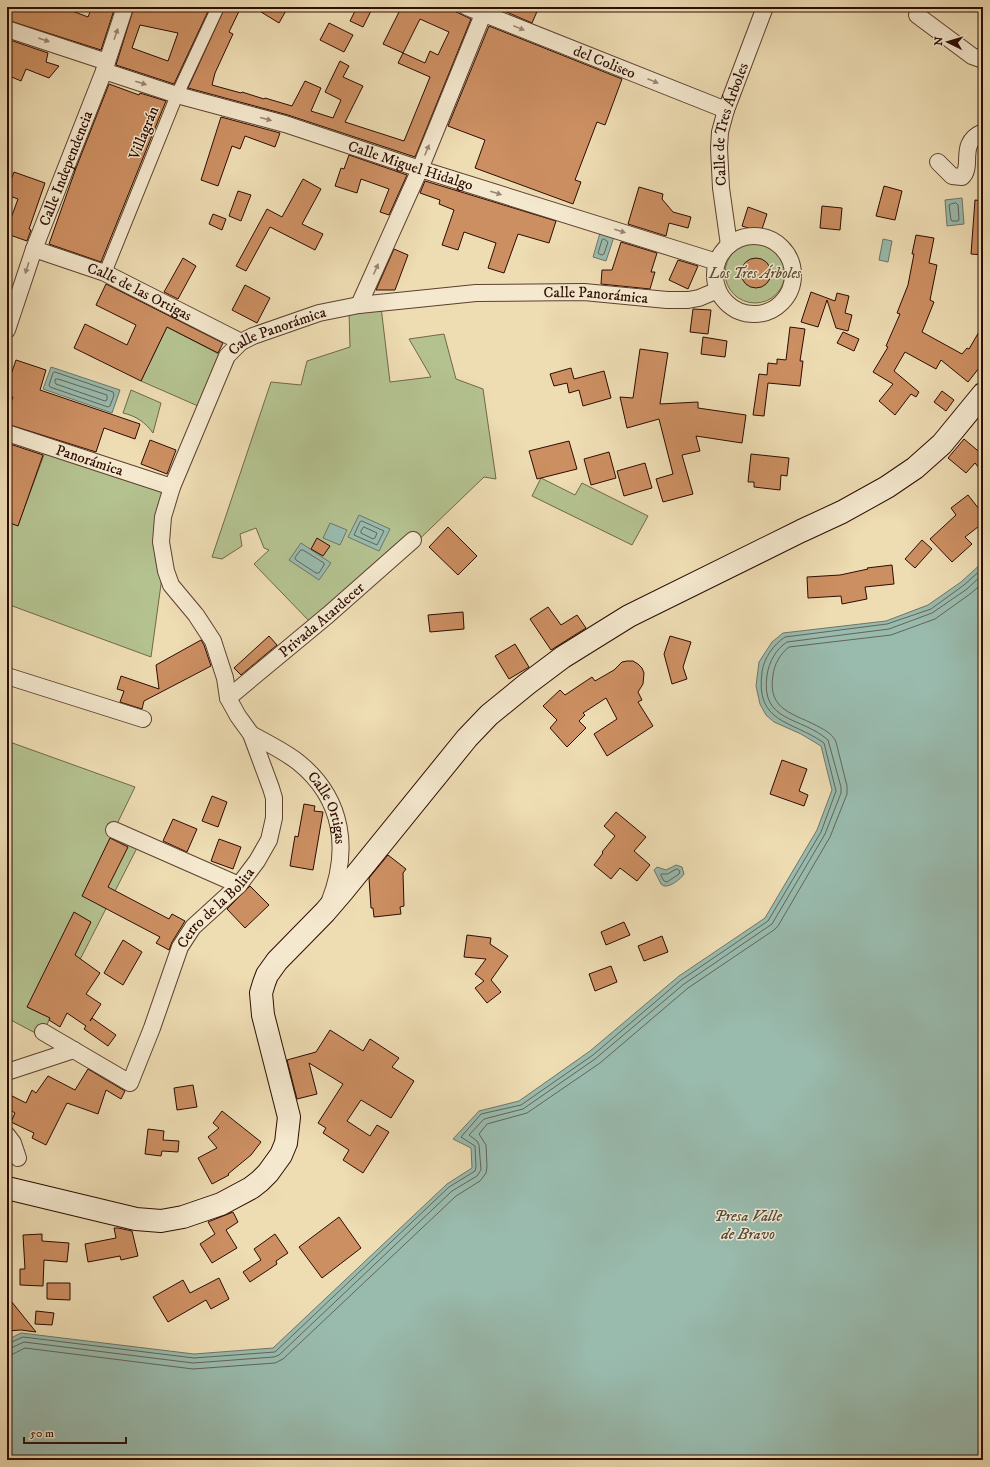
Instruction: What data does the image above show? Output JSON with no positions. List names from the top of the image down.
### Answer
{
  "streets": {
    "street": [
      "del Coliseo",
      "Calle de Tres Árboles",
      "Villagrán",
      "Calle Miguel Hidalgo",
      "Calle Independencia",
      "Calle de las Ortigas",
      "Calle Panorámica",
      "Panorámica",
      "Privada Atardecer",
      "Calle Ortigas",
      "Cerro de la Bolita"
    ]
  },
  "crossings": [
    ["del Coliseo", "Calle de Tres Árboles"],
    ["Calle de Tres Árboles", "Calle Miguel Hidalgo"],
    ["Calle de Tres Árboles", "Calle Panorámica"],
    ["Villagrán", "Calle Miguel Hidalgo"],
    ["Villagrán", "Calle de las Ortigas"],
    ["Calle Miguel Hidalgo", "Calle Independencia"],
    ["Calle Miguel Hidalgo", "Calle Panorámica"],
    ["Calle Independencia", "Calle de las Ortigas"],
    ["Calle de las Ortigas", "Calle Panorámica"],
    ["Calle Panorámica", "Panorámica"],
    ["Calle Panorámica", "Privada Atardecer"],
    ["Calle Panorámica", "Calle Ortigas"],
    ["Calle Panorámica", "Cerro de la Bolita"],
    ["Calle Ortigas", "Cerro de la Bolita"]
  ],
  "one_way": ["del Coliseo", "Calle Miguel Hidalgo"],
  "water": ["Presa Valle de Bravo"],
  "parks": ["Los Tres Árboles"],
  "scale_bar": "50 m",
  "north": "left"
}
